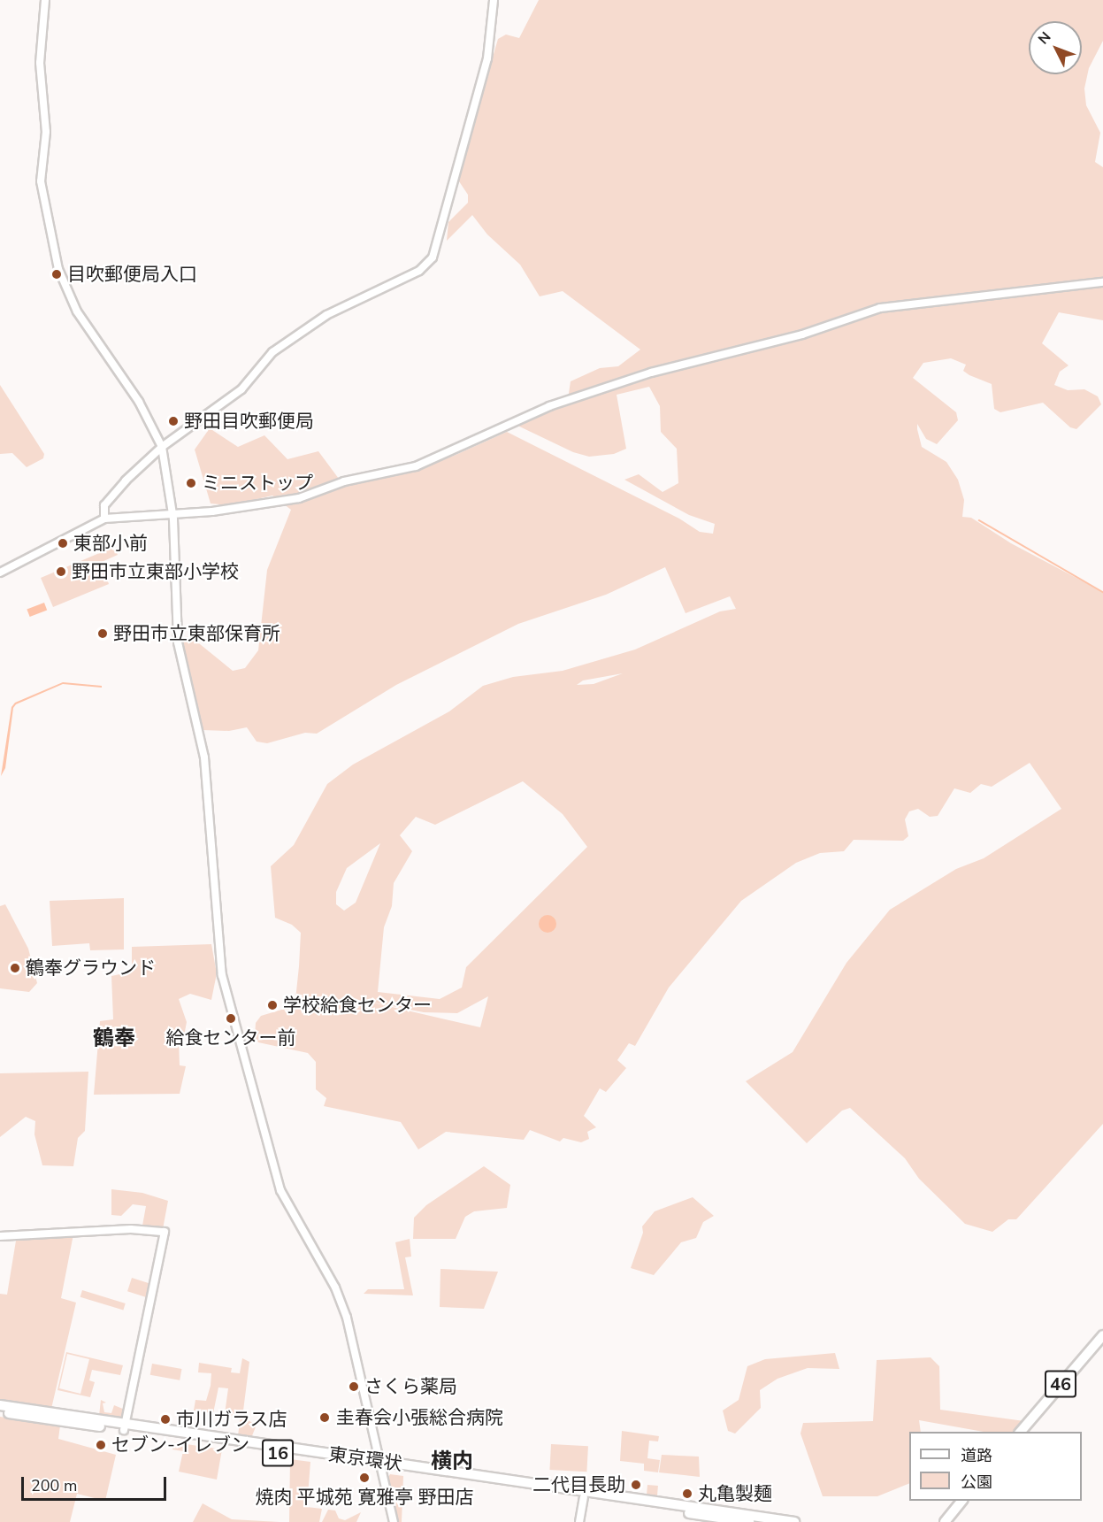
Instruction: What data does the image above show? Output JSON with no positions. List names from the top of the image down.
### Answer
{
  "streets": {
    "main road": ["46", "16", "東京環状"]
  },
  "districts": ["鶴奉", "横内"],
  "places": [
    "目吹郵便局入口",
    "野田目吹郵便局",
    "ミニストップ",
    "東部小前",
    "野田市立東部小学校",
    "野田市立東部保育所",
    "鶴奉グラウンド",
    "学校給食センター",
    "給食センター前",
    "さくら薬局",
    "圭春会小張総合病院",
    "市川ガラス店",
    "セブン-イレブン",
    "焼肉 平城苑 寛雅亭 野田店",
    "二代目長助",
    "丸亀製麺"
  ],
  "legend": ["道路", "公園"],
  "scale_bar": "200 m",
  "north": "top left"
}
